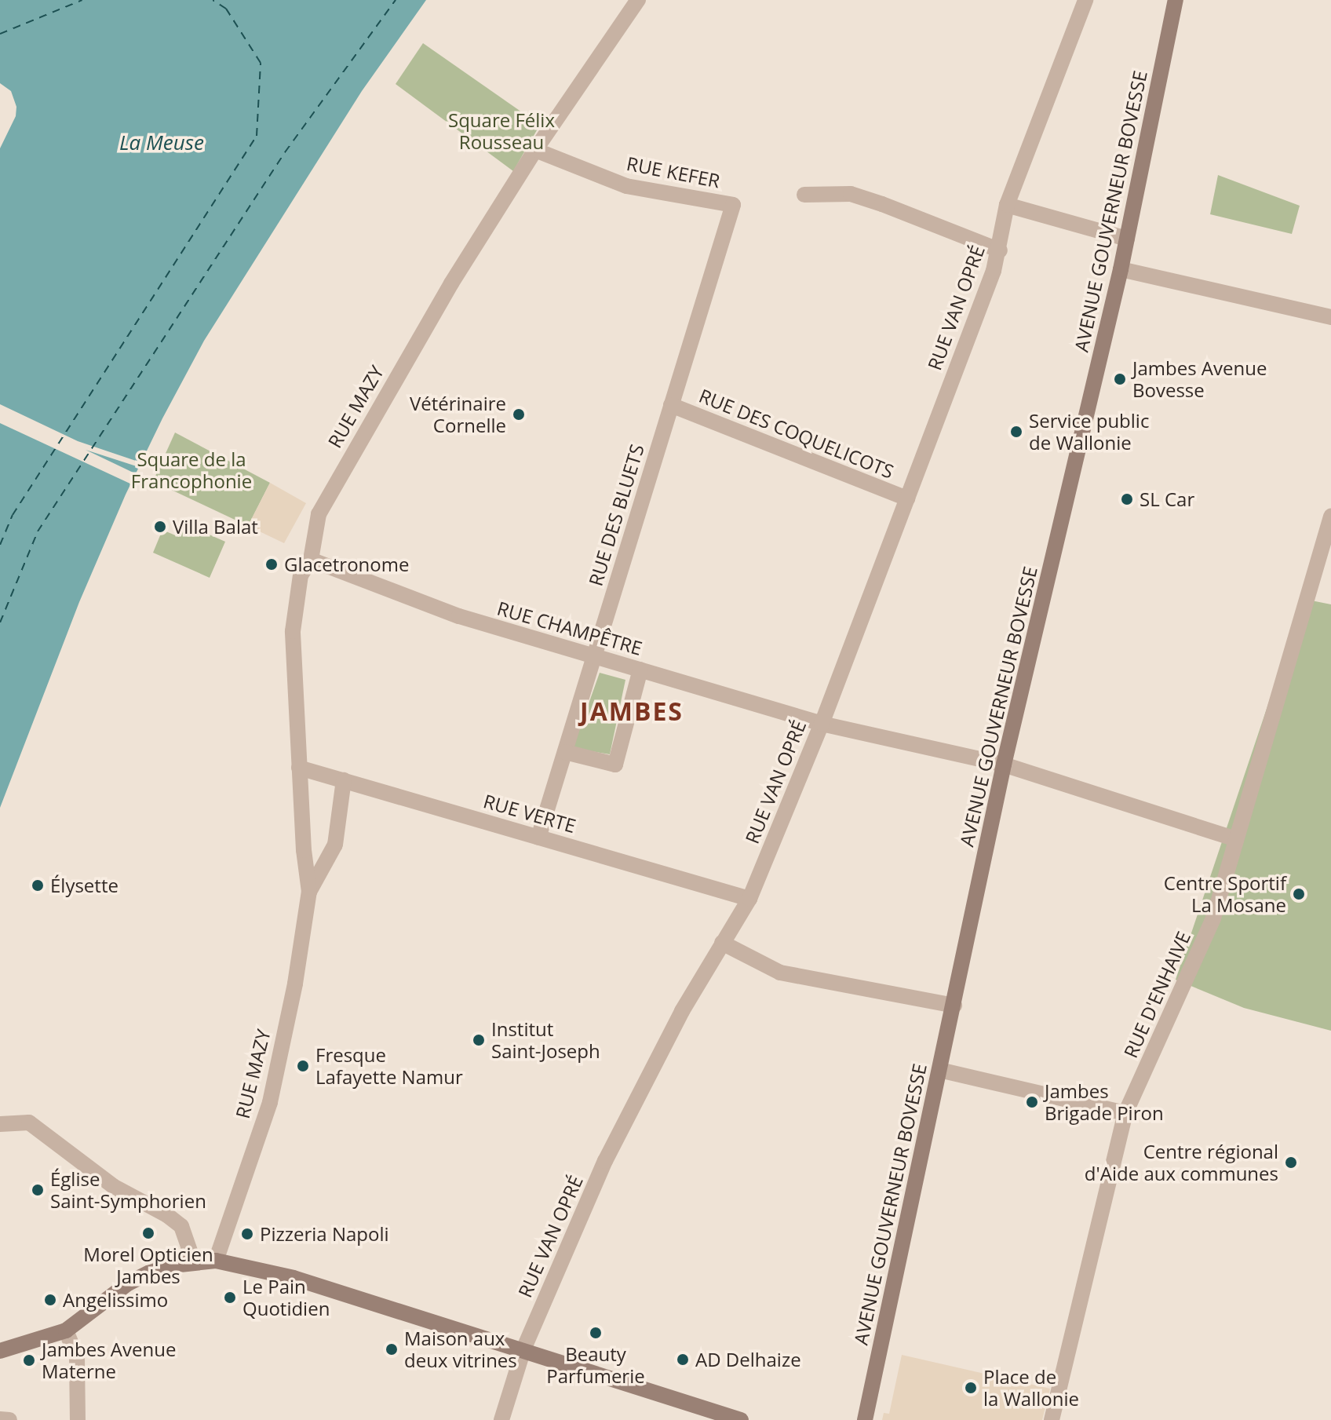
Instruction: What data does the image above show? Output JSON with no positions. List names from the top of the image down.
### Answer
{
  "streets": {
    "main road": ["AVENUE GOUVERNEUR BOVESSE"],
    "street": [
      "RUE KEFER",
      "RUE VAN OPRÉ",
      "RUE MAZY",
      "RUE DES COQUELICOTS",
      "RUE DES BLUETS",
      "RUE CHAMPÊTRE",
      "RUE VERTE",
      "RUE D'ENHAIVE"
    ]
  },
  "crossings": [
    ["RUE KEFER", "RUE MAZY"],
    ["RUE KEFER", "RUE DES BLUETS"],
    ["AVENUE GOUVERNEUR BOVESSE", "RUE CHAMPÊTRE"],
    ["RUE VAN OPRÉ", "RUE DES COQUELICOTS"],
    ["RUE VAN OPRÉ", "RUE CHAMPÊTRE"],
    ["RUE VAN OPRÉ", "RUE VERTE"],
    ["RUE MAZY", "RUE CHAMPÊTRE"],
    ["RUE MAZY", "RUE VERTE"],
    ["RUE DES COQUELICOTS", "RUE DES BLUETS"],
    ["RUE DES BLUETS", "RUE CHAMPÊTRE"],
    ["RUE DES BLUETS", "RUE VERTE"],
    ["RUE CHAMPÊTRE", "RUE D'ENHAIVE"]
  ],
  "districts": ["JAMBES"],
  "water": ["La Meuse"],
  "parks": ["Square Félix Rousseau", "Square de la Francophonie"],
  "places": [
    "Jambes Avenue Bovesse",
    "Vétérinaire Cornelle",
    "Service public de Wallonie",
    "SL Car",
    "Villa Balat",
    "Glacetronome",
    "Élysette",
    "Centre Sportif La Mosane",
    "Institut Saint-Joseph",
    "Fresque Lafayette Namur",
    "Jambes Brigade Piron",
    "Centre régional d'Aide aux communes",
    "Église Saint-Symphorien",
    "Morel Opticien Jambes",
    "Pizzeria Napoli",
    "Le Pain Quotidien",
    "Angelissimo",
    "Beauty Parfumerie",
    "Maison aux deux vitrines",
    "AD Delhaize",
    "Jambes Avenue Materne",
    "Place de la Wallonie"
  ]
}
